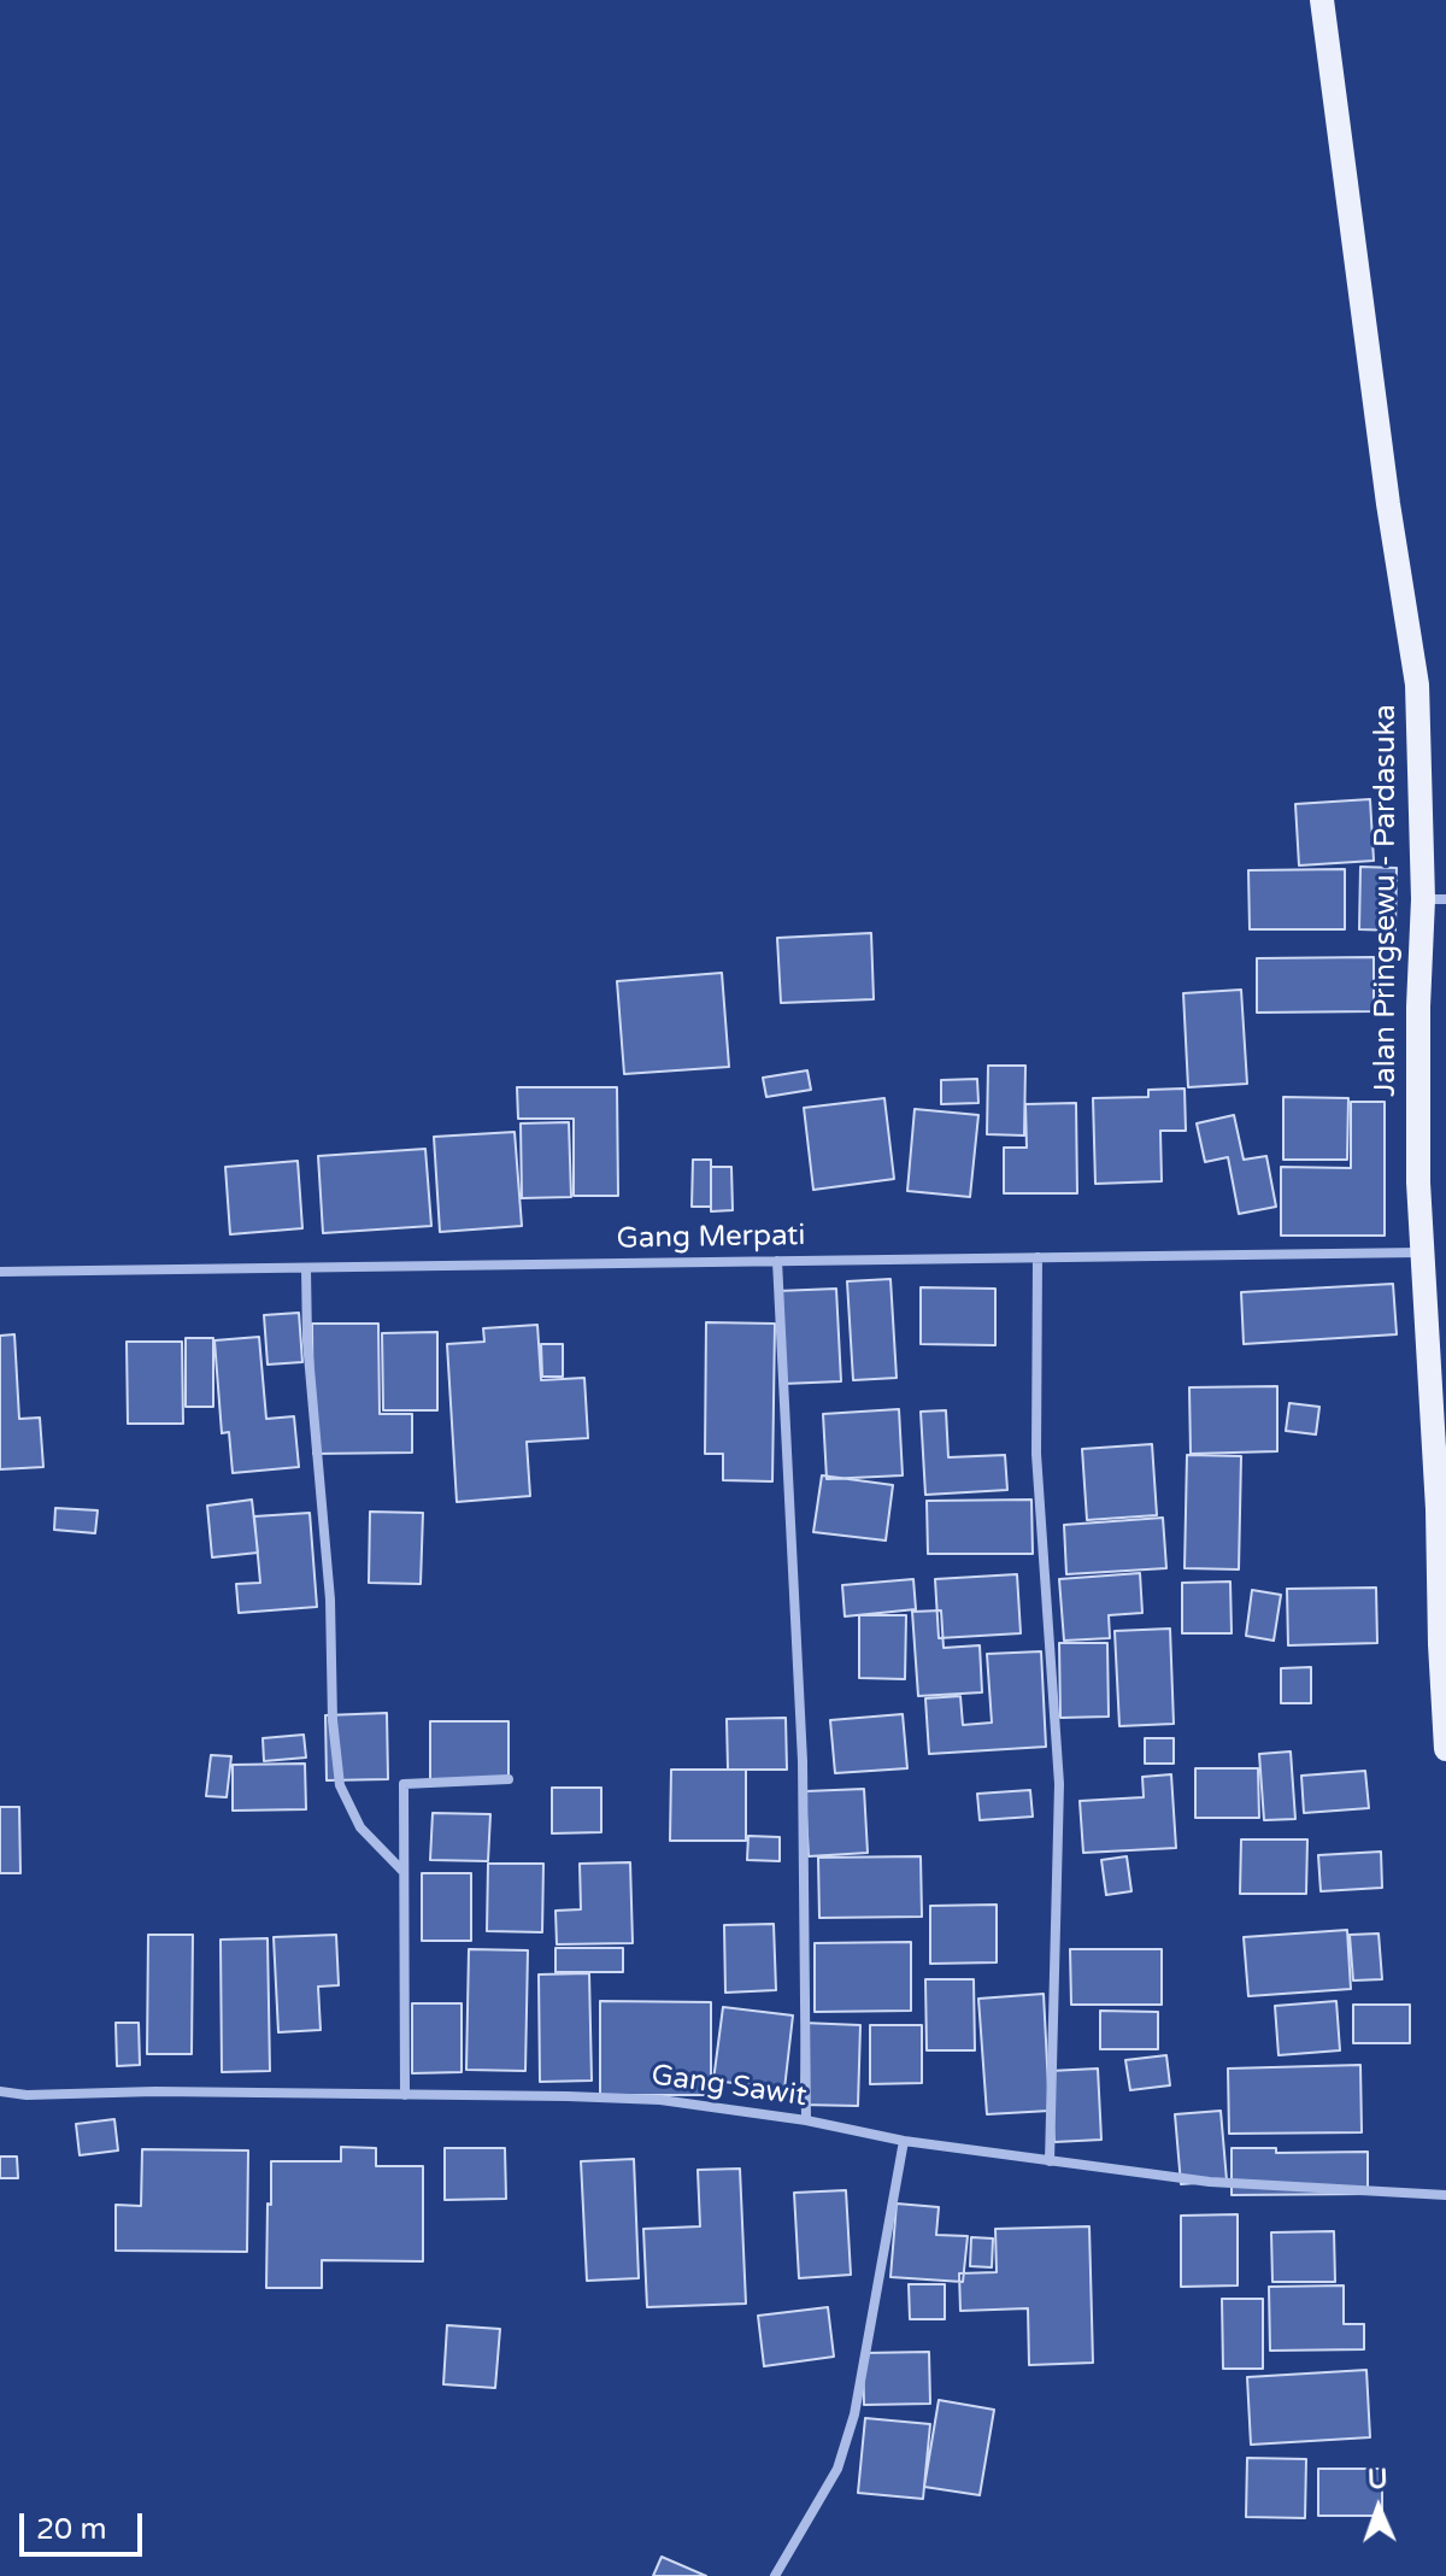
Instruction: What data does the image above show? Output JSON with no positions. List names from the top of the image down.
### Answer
{
  "streets": {
    "main road": ["Jalan Pringsewu - Pardasuka"],
    "street": ["Gang Merpati", "Gang Sawit"]
  },
  "crossings": [
    ["Jalan Pringsewu - Pardasuka", "Gang Merpati"]
  ],
  "scale_bar": "20 m",
  "north": "top"
}
